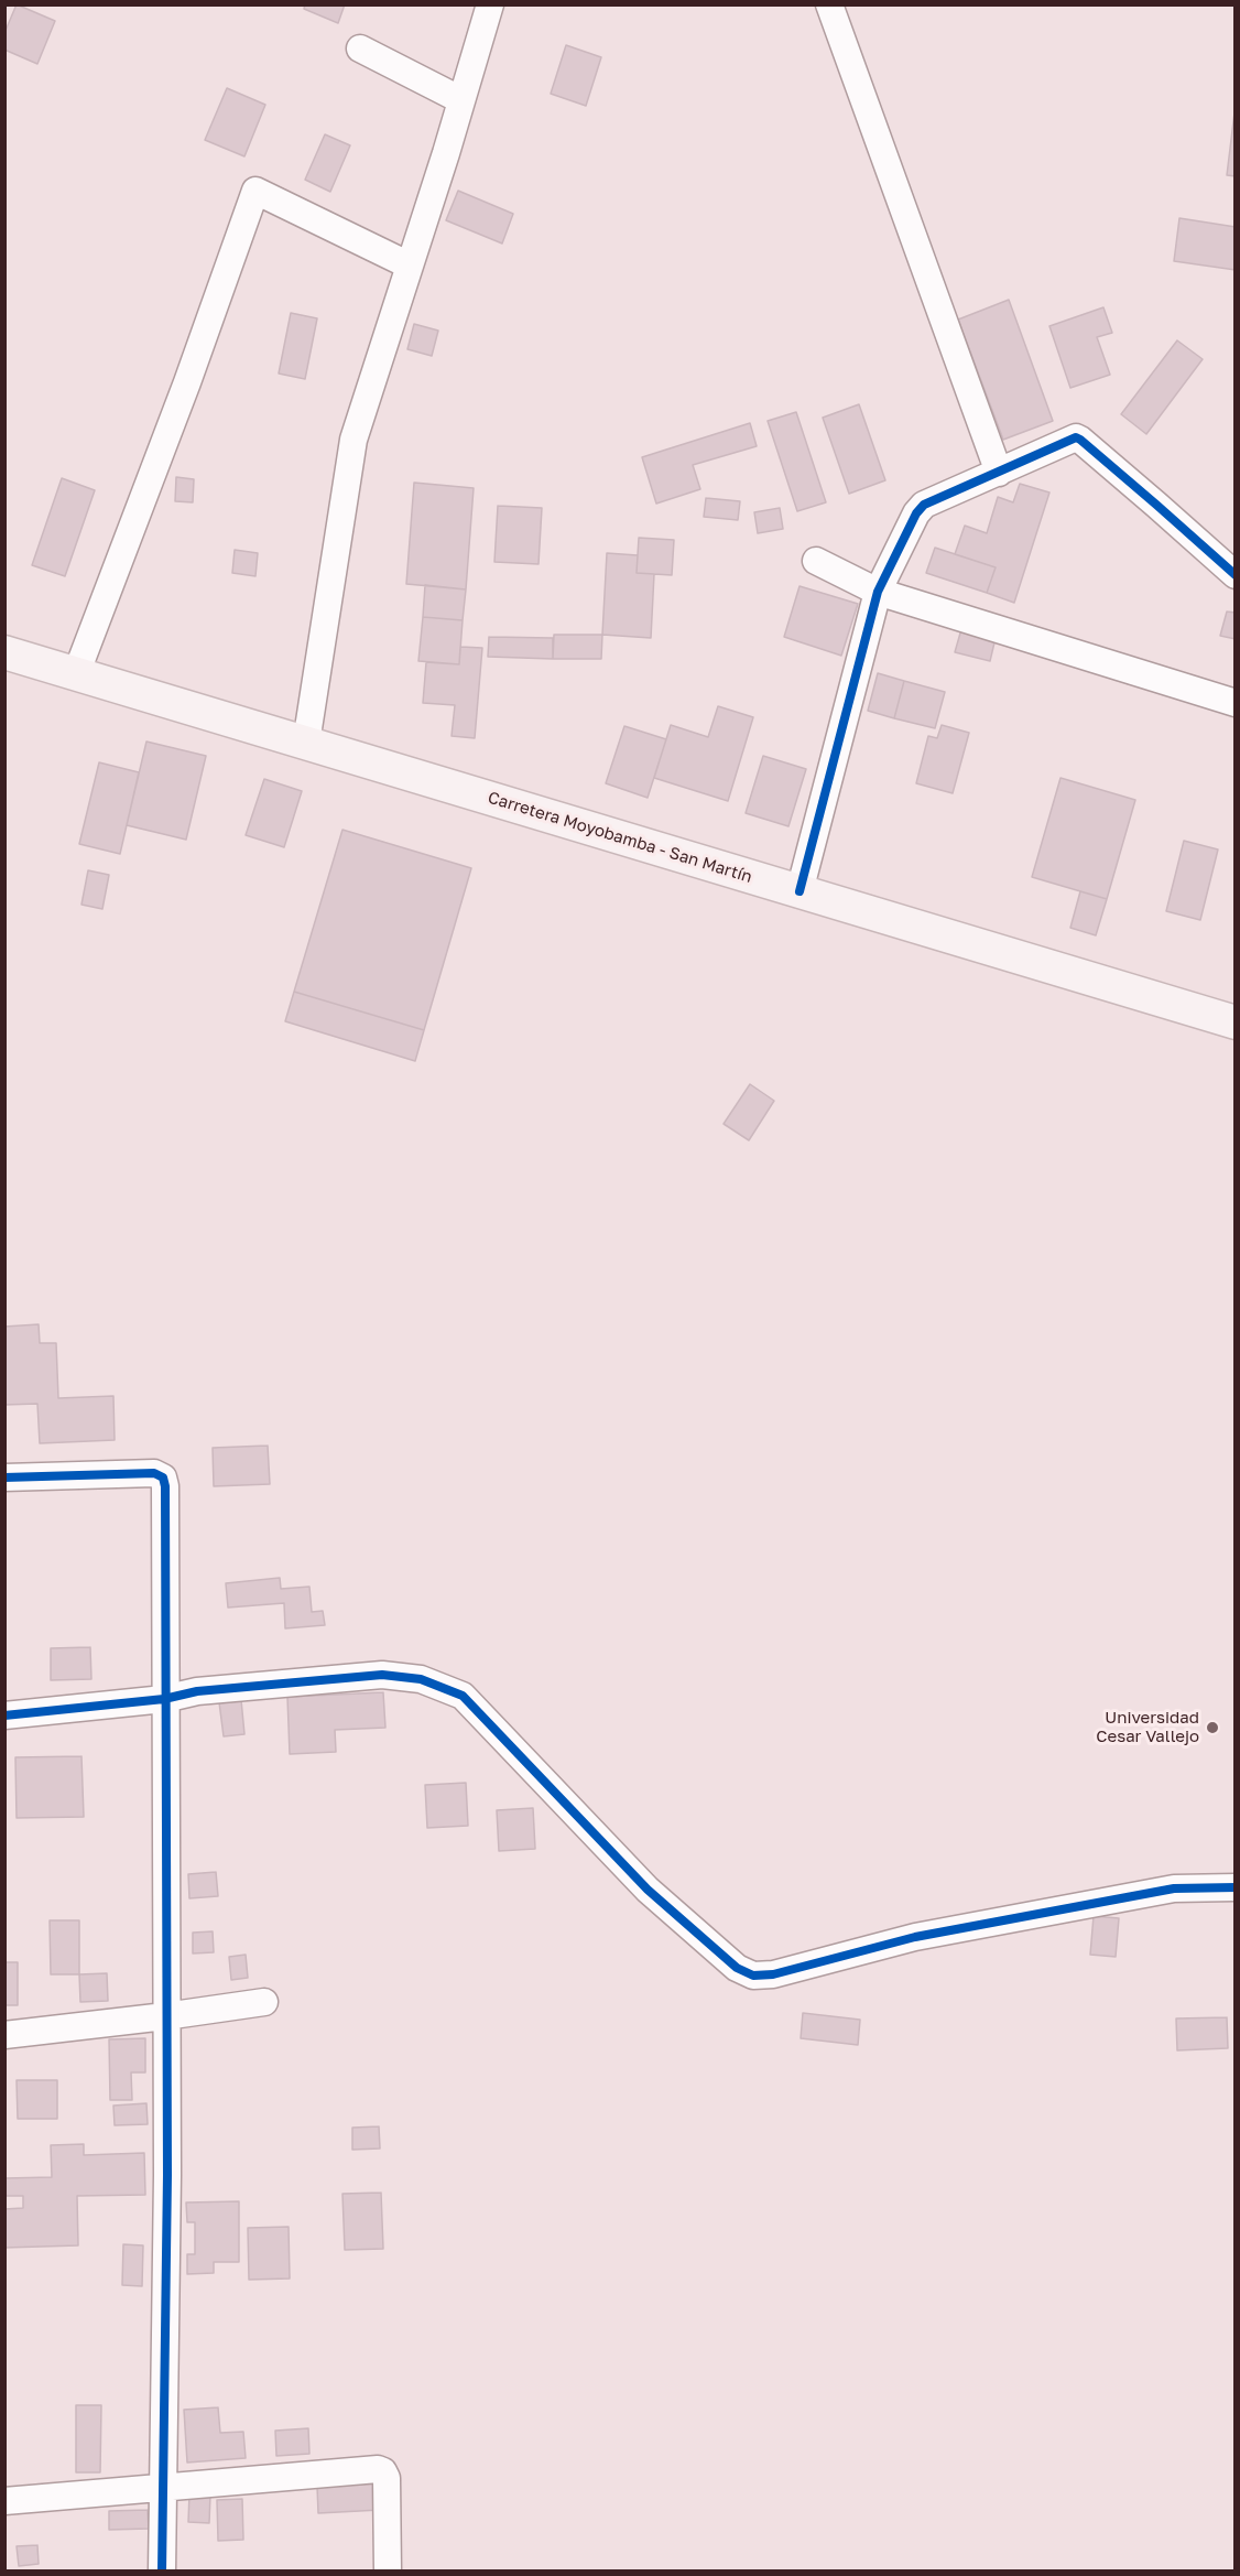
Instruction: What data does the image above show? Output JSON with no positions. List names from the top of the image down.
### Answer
{
  "streets": {
    "main road": ["Carretera Moyobamba - San Martín"]
  },
  "places": ["Universidad Cesar Vallejo"]
}
